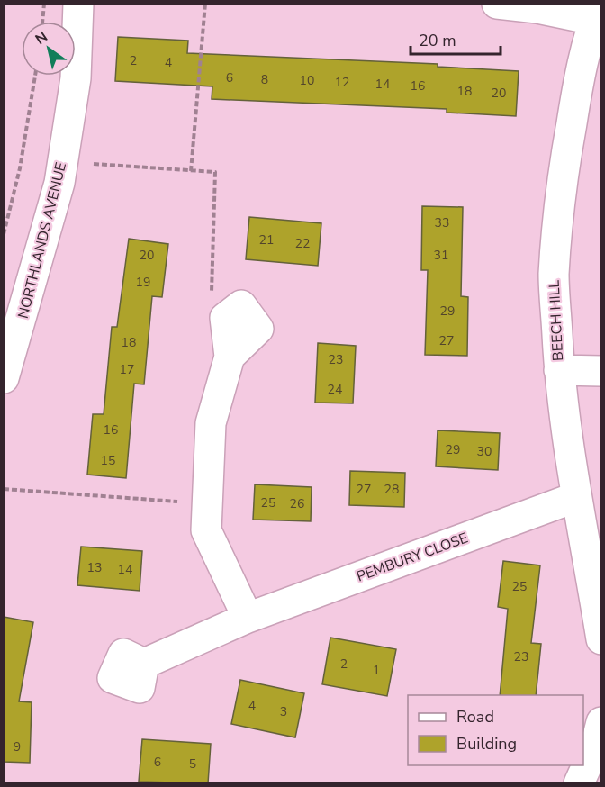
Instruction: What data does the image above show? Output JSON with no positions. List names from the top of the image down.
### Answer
{
  "streets": {
    "street": ["NORTHLANDS AVENUE", "BEECH HILL", "PEMBURY CLOSE"]
  },
  "crossings": [
    ["BEECH HILL", "PEMBURY CLOSE"]
  ],
  "house_numbers": [
    "2",
    "4",
    "6",
    "8",
    "10",
    "12",
    "14",
    "16",
    "18",
    "20",
    "33",
    "21",
    "22",
    "20",
    "31",
    "19",
    "29",
    "27",
    "18",
    "23",
    "17",
    "24",
    "16",
    "29",
    "30",
    "15",
    "27",
    "28",
    "25",
    "26",
    "13",
    "14",
    "25",
    "23",
    "2",
    "1",
    "4",
    "3",
    "9",
    "6",
    "5"
  ],
  "legend": ["Road", "Building"],
  "scale_bar": "20 m",
  "north": "top left"
}
